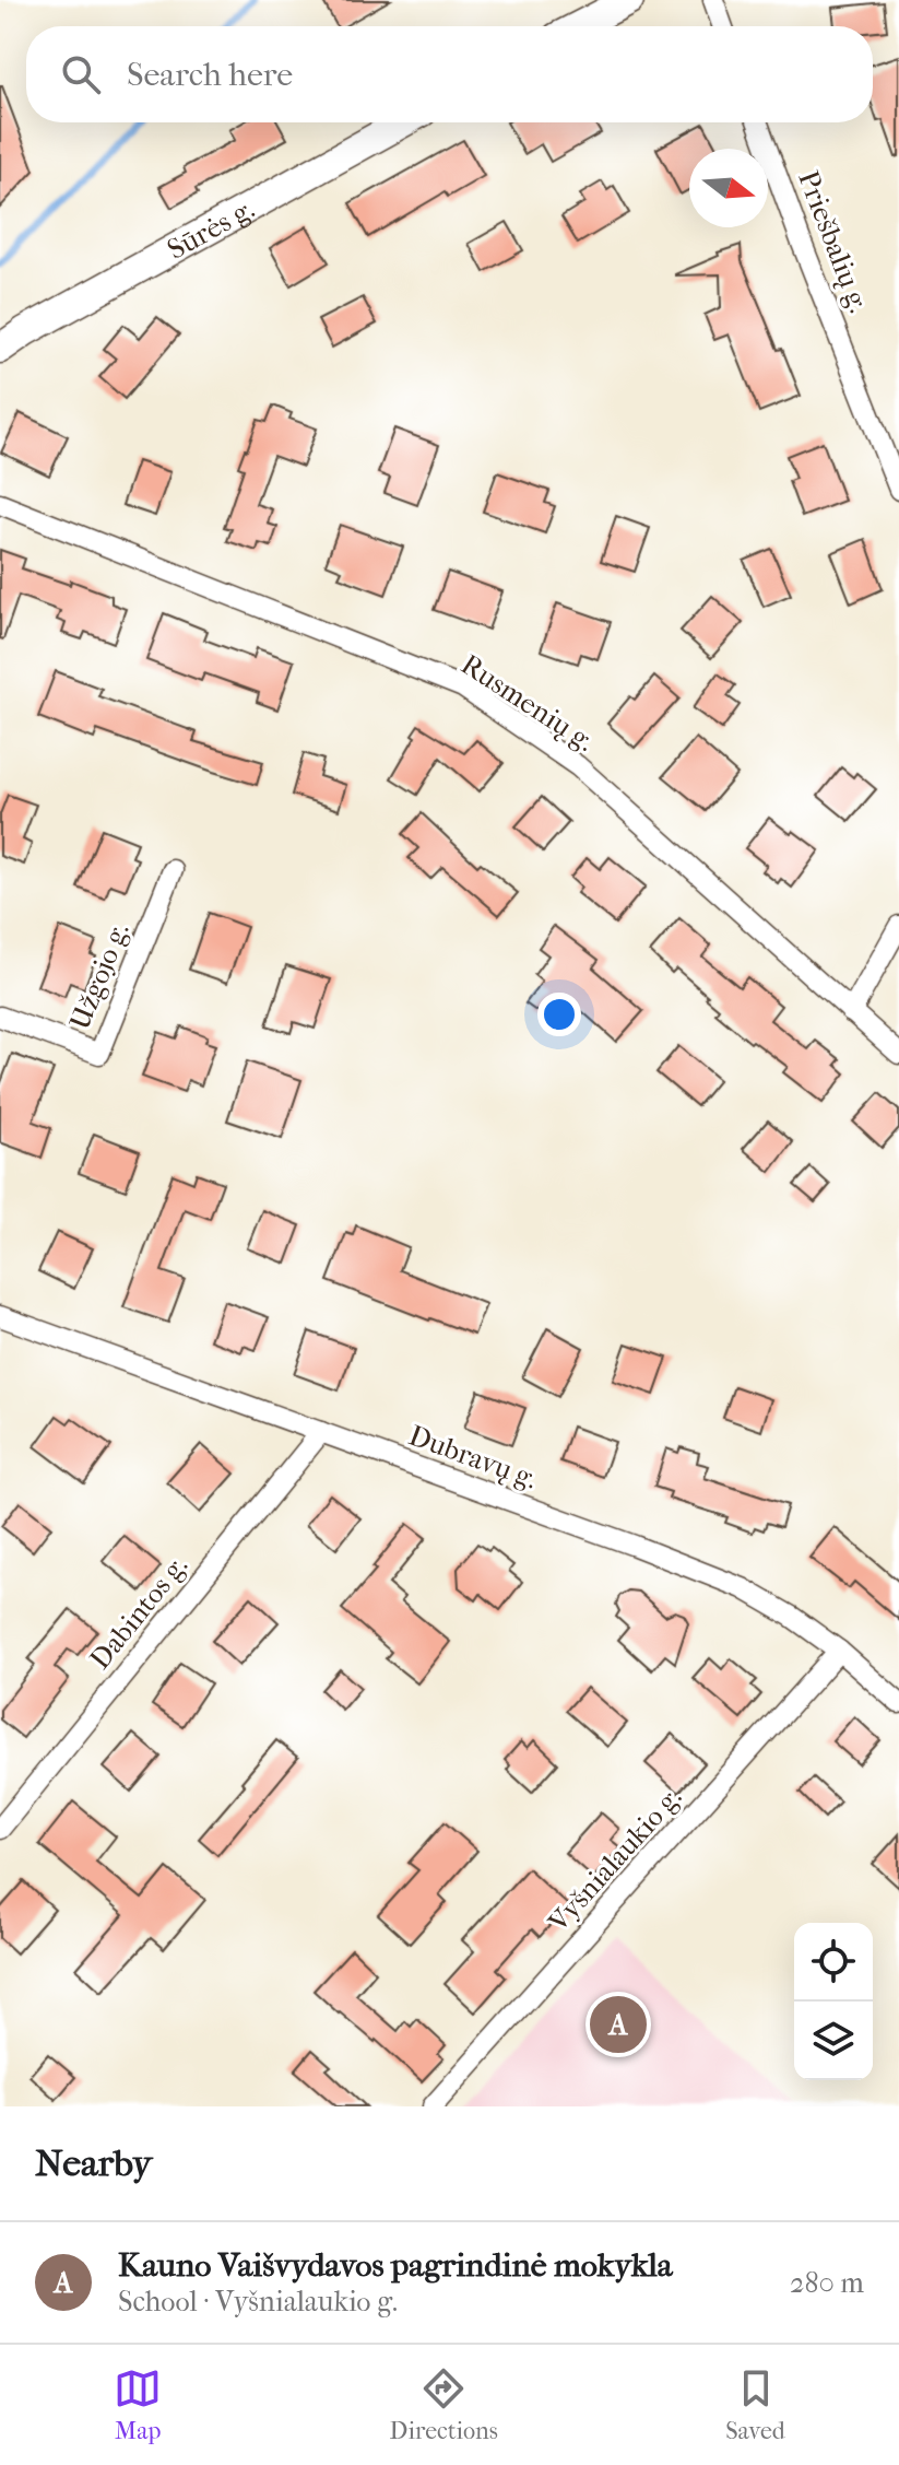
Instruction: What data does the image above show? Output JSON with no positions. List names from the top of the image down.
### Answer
{
  "streets": {
    "street": [
      "Sūrės g.",
      "Priešbalių g.",
      "Rusmenių g.",
      "Užgojo g.",
      "Dubravų g.",
      "Dabintos g.",
      "Vyšnialaukio g."
    ]
  },
  "crossings": [
    ["Dubravų g.", "Dabintos g."],
    ["Dubravų g.", "Vyšnialaukio g."]
  ],
  "north": "right",
  "page": {
    "search": "Search here",
    "pins": "A",
    "heading": "Nearby",
    "list": [
      {
        "mark": "A",
        "name": "Kauno Vaišvydavos pagrindinė mokykla",
        "note": "School · Vyšnialaukio g.",
        "value": "280 m"
      }
    ],
    "nav": ["Map", "Directions", "Saved"]
  }
}
